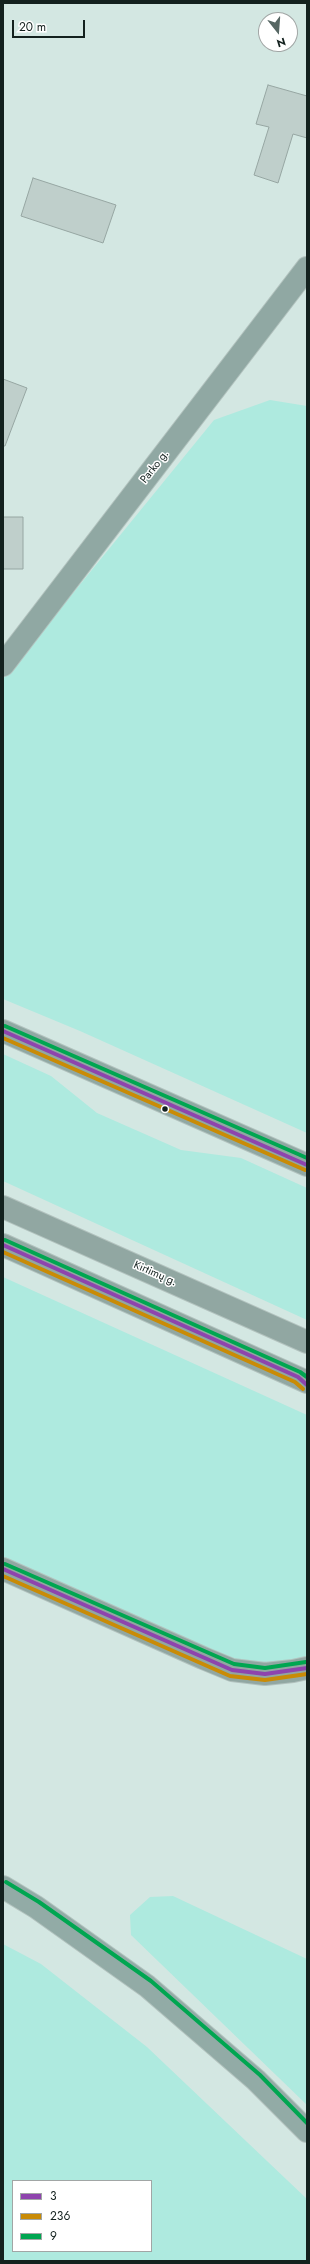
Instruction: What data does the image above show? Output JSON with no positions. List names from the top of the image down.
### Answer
{
  "streets": {
    "highway": ["Kirtimų g."],
    "street": ["Parko g."]
  },
  "lines": ["transit line 9", "transit line 3", "transit line 236"],
  "legend": ["3", "236", "9"],
  "scale_bar": "20 m",
  "north": "bottom"
}
